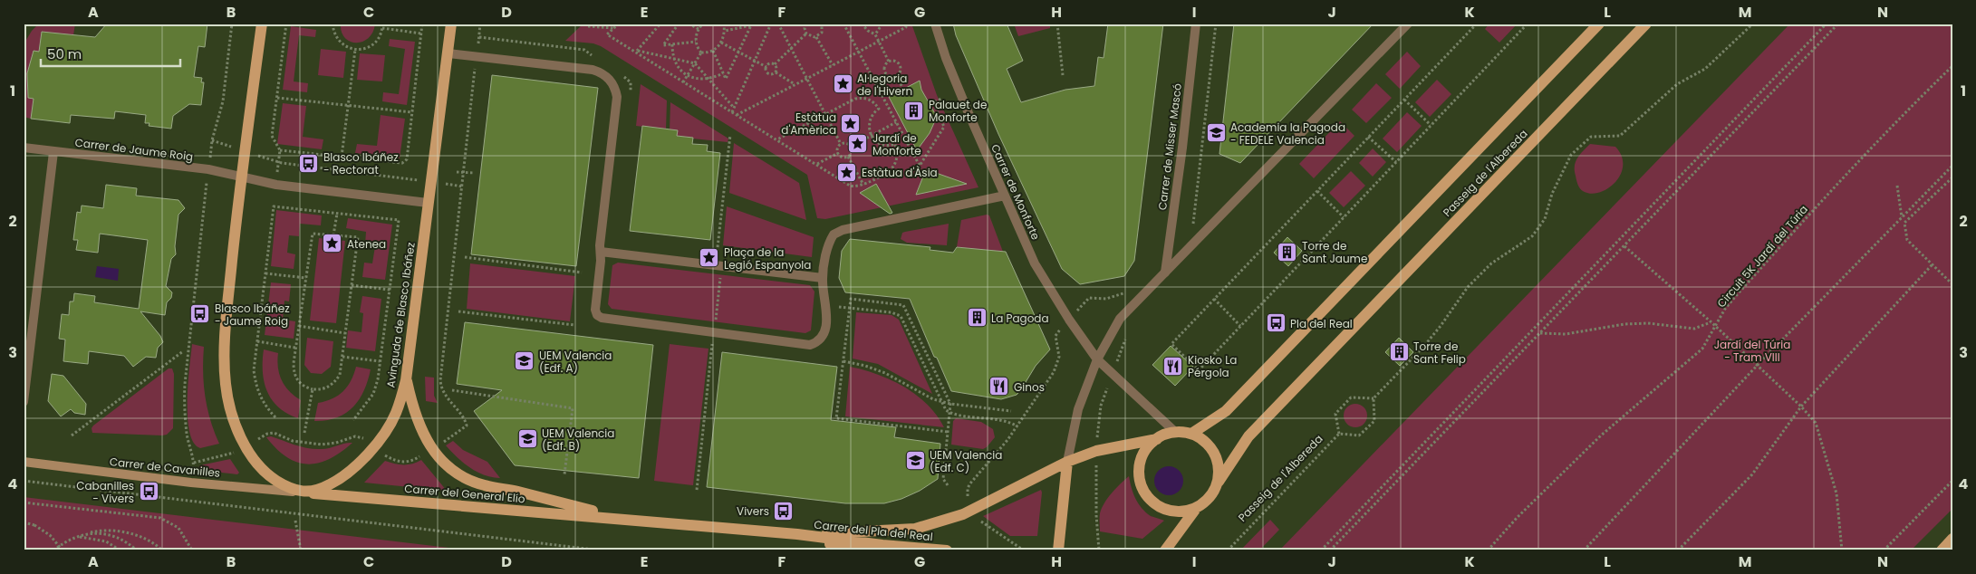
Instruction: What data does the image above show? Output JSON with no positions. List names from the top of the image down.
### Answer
{
  "streets": {
    "main road": [
      "Passeig de l'Albereda",
      "Avinguda de Blasco Ibáñez",
      "Carrer de Cavanilles",
      "Carrer del General Elío",
      "Carrer del Pla del Real"
    ],
    "street": ["Carrer de Misser Mascó", "Carrer de Jaume Roig", "Carrer de Monforte"],
    "path": ["Circuit 5K Jardí del Túria"]
  },
  "crossings": [
    ["Passeig de l'Albereda", "Carrer del Pla del Real"],
    ["Avinguda de Blasco Ibáñez", "Carrer de Cavanilles"],
    ["Avinguda de Blasco Ibáñez", "Carrer del General Elío"],
    ["Carrer de Cavanilles", "Carrer del General Elío"],
    ["Carrer del General Elío", "Carrer del Pla del Real"]
  ],
  "parks": ["Jardí del Túria - Tram VIII"],
  "places": {
    "place": [
      "Al·legoria de l'Hivern",
      "Estàtua d'Amèrica",
      "Jardí de Monforte",
      "Estàtua d'Àsia",
      "Atenea",
      "Plaça de la Legió Espanyola"
    ],
    "building": [
      "Palauet de Monforte",
      "Torre de Sant Jaume",
      "La Pagoda",
      "Torre de Sant Felip"
    ],
    "school or university": [
      "Academia la Pagoda - FEDELE Valencia",
      "UEM Valencia (Edf. A)",
      "UEM Valencia (Edf. B)",
      "UEM Valencia (Edf. C)"
    ],
    "bus stop": [
      "Blasco Ibáñez - Rectorat",
      "Blasco Ibáñez - Jaume Roig",
      "Pla del Real",
      "Cabanilles - Vivers",
      "Vivers"
    ],
    "restaurant": ["Kiosko La Pérgola", "Ginos"]
  },
  "scale_bar": "50 m",
  "grid": {
    "columns": [
      "A",
      "B",
      "C",
      "D",
      "E",
      "F",
      "G",
      "H",
      "I",
      "J",
      "K",
      "L",
      "M",
      "N"
    ],
    "rows": [
      "1",
      "2",
      "3",
      "4"
    ]
  }
}
